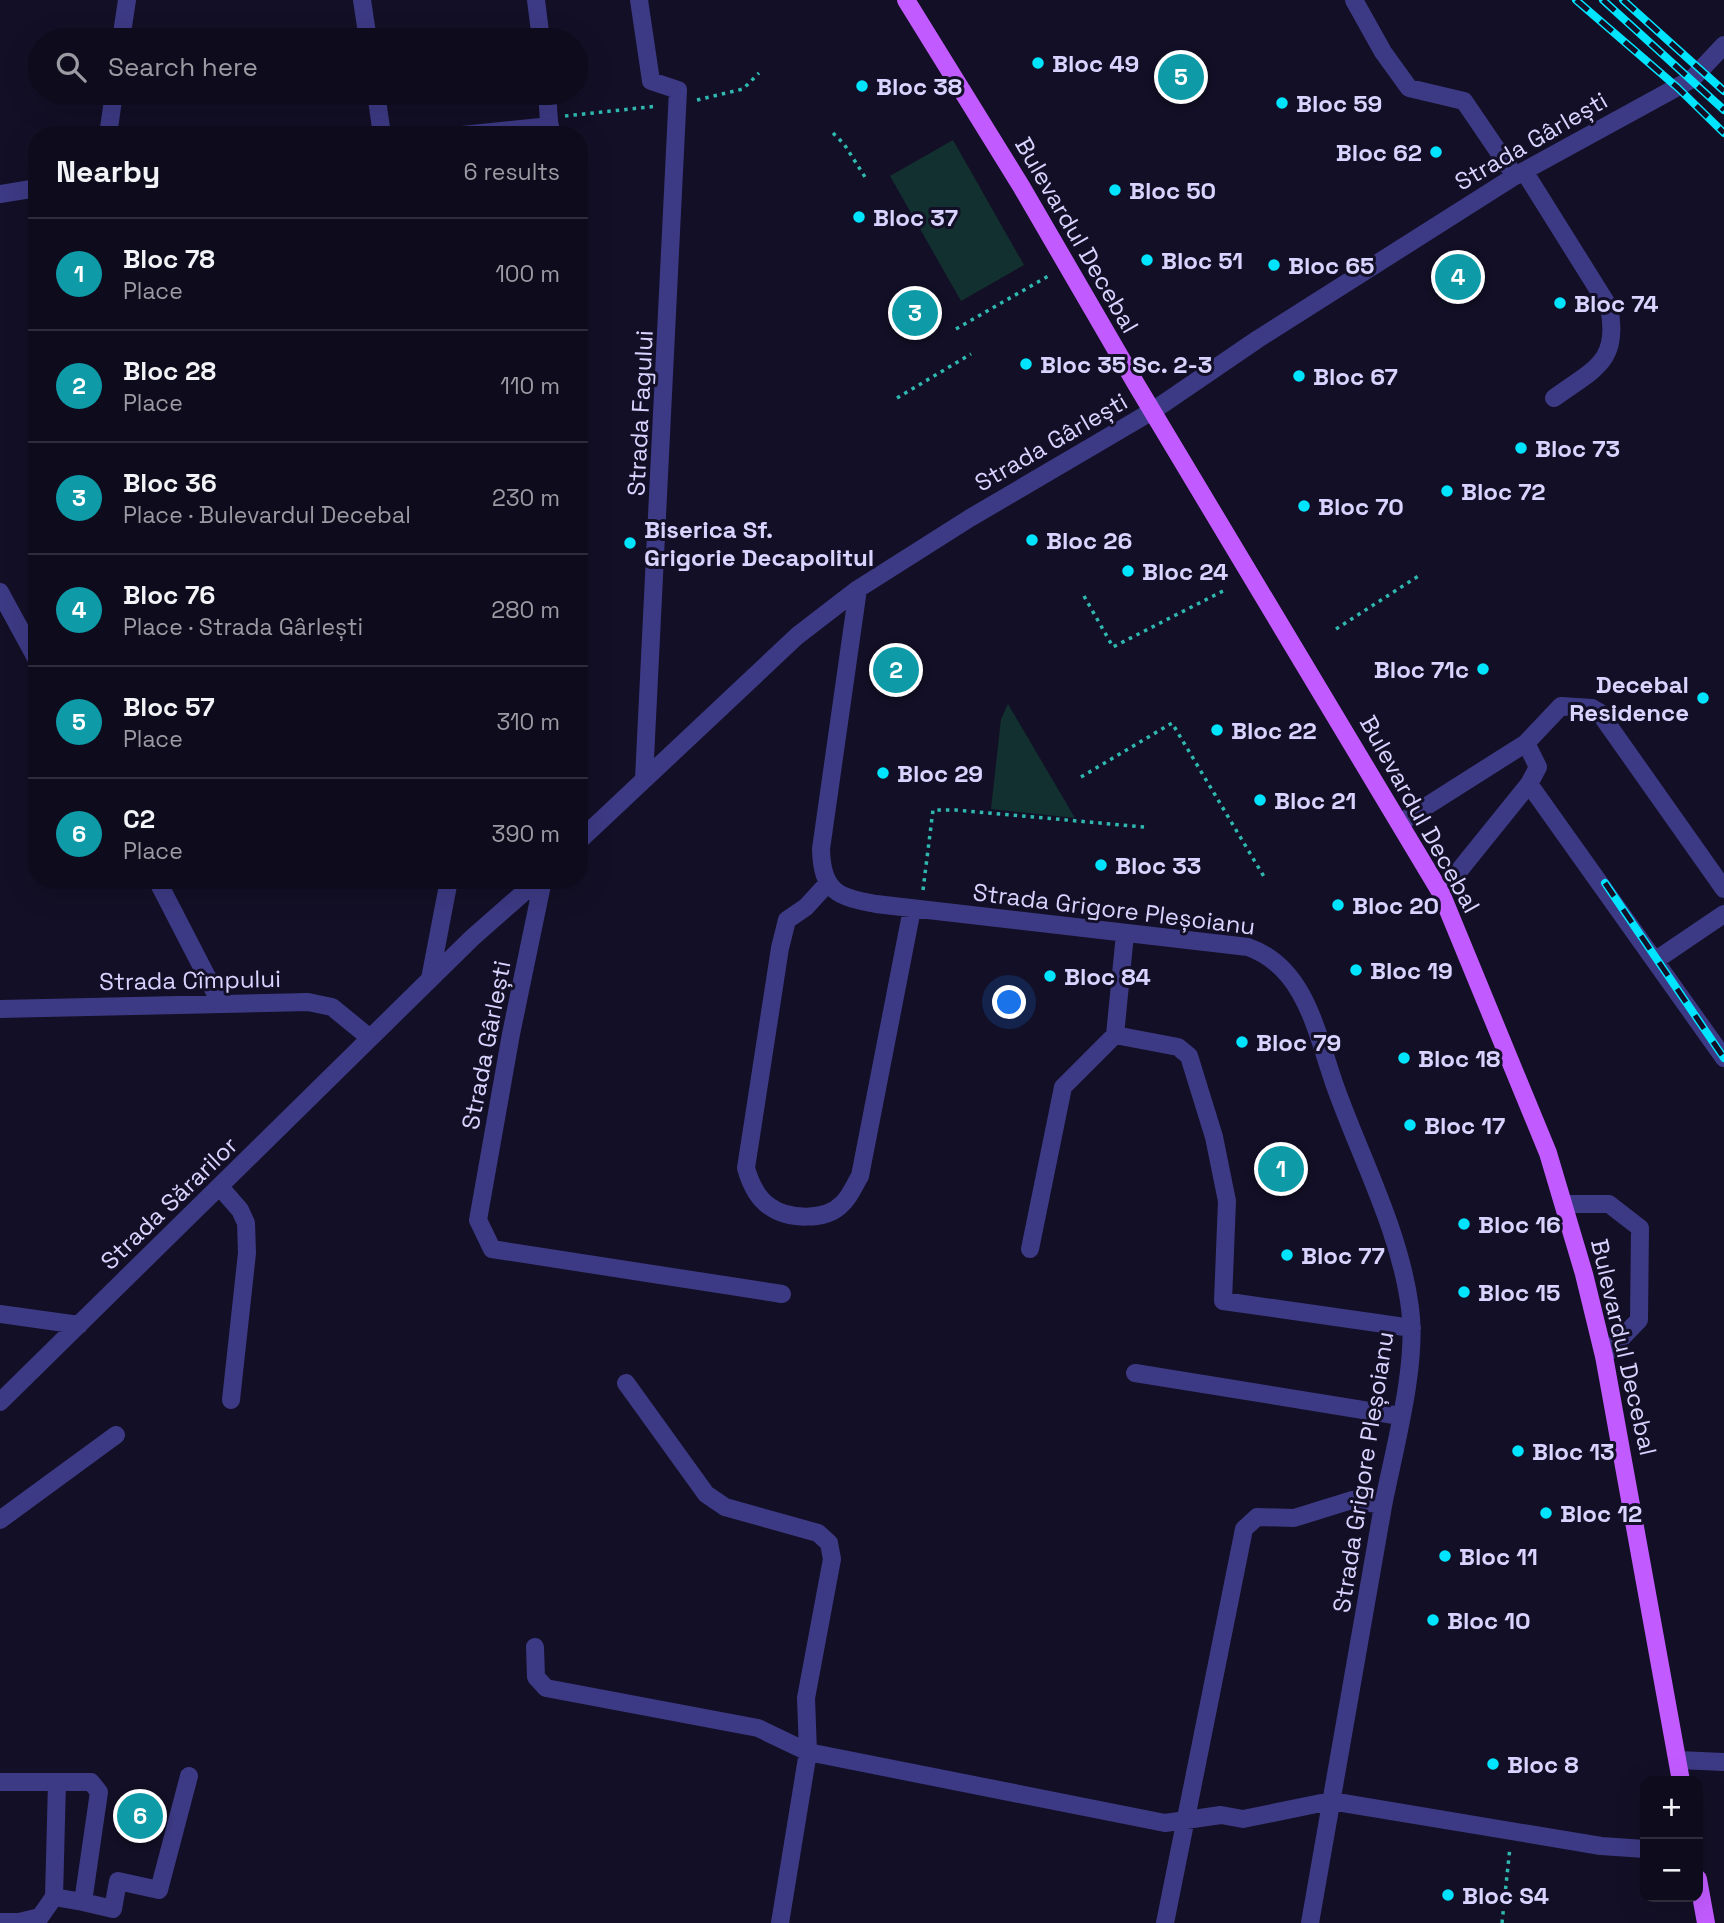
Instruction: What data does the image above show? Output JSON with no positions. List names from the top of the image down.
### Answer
{
  "streets": {
    "main road": ["Bulevardul Decebal"],
    "street": [
      "Strada Gârlești",
      "Strada Fagului",
      "Strada Grigore Pleșoianu",
      "Strada Cîmpului",
      "Strada Sărarilor"
    ]
  },
  "crossings": [
    ["Strada Gârlești", "Bulevardul Decebal"],
    ["Strada Gârlești", "Strada Fagului"],
    ["Strada Gârlești", "Strada Cîmpului"],
    ["Strada Gârlești", "Strada Sărarilor"],
    ["Strada Cîmpului", "Strada Sărarilor"]
  ],
  "places": [
    "Bloc 49",
    "Bloc 38",
    "Bloc 59",
    "Bloc 62",
    "Bloc 50",
    "Bloc 37",
    "Bloc 51",
    "Bloc 65",
    "Bloc 74",
    "Bloc 35 Sc. 2-3",
    "Bloc 67",
    "Bloc 73",
    "Bloc 72",
    "Bloc 70",
    "Bloc 26",
    "Biserica Sf. Grigorie Decapolitul",
    "Bloc 24",
    "Bloc 71c",
    "Decebal Residence",
    "Bloc 22",
    "Bloc 29",
    "Bloc 21",
    "Bloc 33",
    "Bloc 20",
    "Bloc 19",
    "Bloc 84",
    "Bloc 79",
    "Bloc 18",
    "Bloc 17",
    "Bloc 16",
    "Bloc 77",
    "Bloc 15",
    "Bloc 13",
    "Bloc 12",
    "Bloc 11",
    "Bloc 10",
    "Bloc 8",
    "Bloc S4"
  ],
  "page": {
    "search": "Search here",
    "pins": [
      "5",
      "4",
      "3",
      "2",
      "1",
      "6"
    ],
    "heading": ["Nearby", "6 results"],
    "list": [
      {
        "mark": "1",
        "name": "Bloc 78",
        "note": "Place",
        "value": "100 m"
      },
      {
        "mark": "2",
        "name": "Bloc 28",
        "note": "Place",
        "value": "110 m"
      },
      {
        "mark": "3",
        "name": "Bloc 36",
        "note": "Place · Bulevardul Decebal",
        "value": "230 m"
      },
      {
        "mark": "4",
        "name": "Bloc 76",
        "note": "Place · Strada Gârlești",
        "value": "280 m"
      },
      {
        "mark": "5",
        "name": "Bloc 57",
        "note": "Place",
        "value": "310 m"
      },
      {
        "mark": "6",
        "name": "C2",
        "note": "Place",
        "value": "390 m"
      }
    ],
    "map_buttons": ["+", "−"]
  }
}
